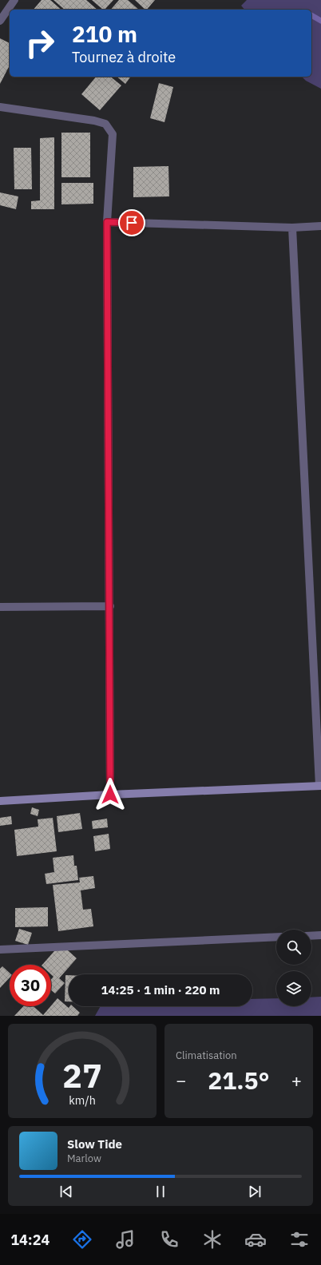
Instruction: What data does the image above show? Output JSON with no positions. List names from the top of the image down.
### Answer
{
  "page": {
    "turn": ["210 m", "Tournez à droite"],
    "limit": "30",
    "trip": "14:25 · 1 min · 220 m",
    "tile": "Climatisation",
    "heat": ["−", "21.5°", "+"],
    "song": ["Slow Tide", "Marlow"],
    "tabs": "14:24",
    "gauge": ["27", "km/h"]
  }
}
